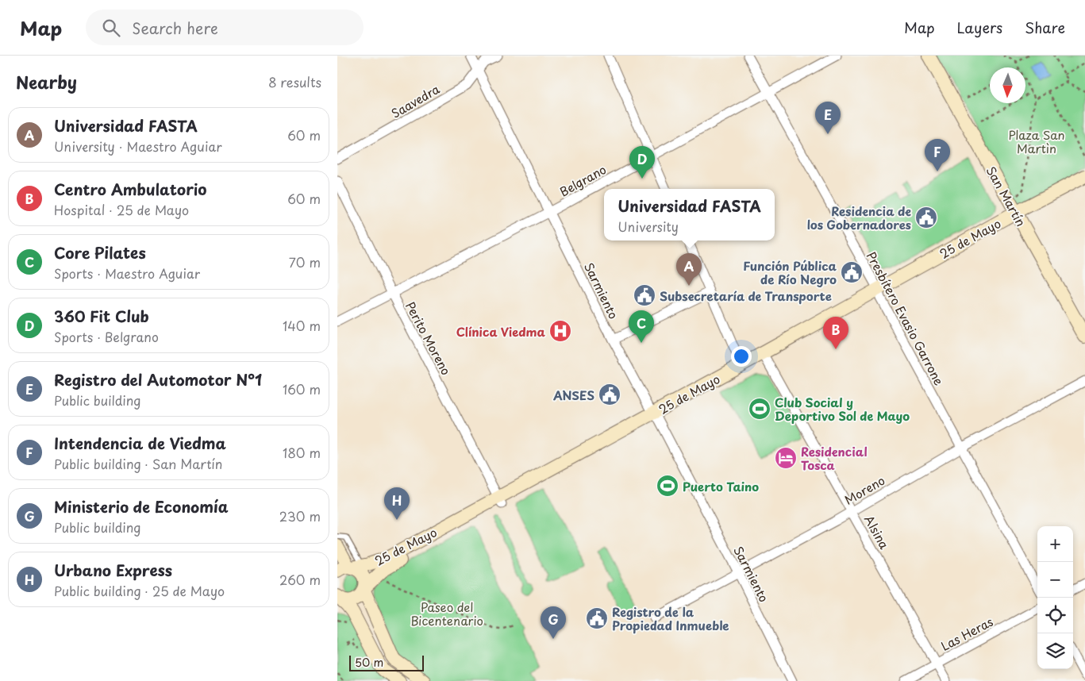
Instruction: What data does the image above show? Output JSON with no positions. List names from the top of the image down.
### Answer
{
  "streets": {
    "main road": ["San Martín", "25 de Mayo"],
    "street": [
      "Saavedra",
      "Belgrano",
      "Sarmiento",
      "Presbítero Evasio Garrone",
      "Perito Moreno",
      "Moreno",
      "Alsina",
      "Las Heras"
    ]
  },
  "crossings": [
    ["Saavedra", "Sarmiento"],
    ["Belgrano", "Sarmiento"],
    ["Belgrano", "Presbítero Evasio Garrone"],
    ["Belgrano", "Perito Moreno"],
    ["San Martín", "25 de Mayo"],
    ["25 de Mayo", "Sarmiento"],
    ["25 de Mayo", "Presbítero Evasio Garrone"],
    ["25 de Mayo", "Perito Moreno"],
    ["25 de Mayo", "Alsina"],
    ["Sarmiento", "Moreno"],
    ["Presbítero Evasio Garrone", "Moreno"],
    ["Moreno", "Alsina"],
    ["Alsina", "Las Heras"]
  ],
  "parks": ["Plaza San Martìn", "Paseo del Bicentenario"],
  "places": {
    "public building": [
      "Residencia de los Gobernadores",
      "Función Pública de Río Negro",
      "Subsecretaría de Transporte",
      "ANSES",
      "Registro de la Propiedad Inmueble"
    ],
    "hospital": ["Clínica Viedma"],
    "sports": ["Club Social y Deportivo Sol de Mayo", "Puerto Taino"],
    "hotel": ["Residencial Tosca"]
  },
  "scale_bar": "50 m",
  "north": "bottom",
  "page": {
    "header": "Map",
    "search": "Search here",
    "nav": ["Map", "Layers", "Share"],
    "heading": ["Nearby", "8 results"],
    "pins": [
      "E",
      "F",
      "D",
      "A",
      "C",
      "B",
      "H",
      "G"
    ],
    "list": [
      {
        "mark": "A",
        "name": "Universidad FASTA",
        "note": "University · Maestro Aguiar",
        "value": "60 m"
      },
      {
        "mark": "B",
        "name": "Centro Ambulatorio",
        "note": "Hospital · 25 de Mayo",
        "value": "60 m"
      },
      {
        "mark": "C",
        "name": "Core Pilates",
        "note": "Sports · Maestro Aguiar",
        "value": "70 m"
      },
      {
        "mark": "D",
        "name": "360 Fit Club",
        "note": "Sports · Belgrano",
        "value": "140 m"
      },
      {
        "mark": "E",
        "name": "Registro del Automotor N°1",
        "note": "Public building",
        "value": "160 m"
      },
      {
        "mark": "F",
        "name": "Intendencia de Viedma",
        "note": "Public building · San Martín",
        "value": "180 m"
      },
      {
        "mark": "G",
        "name": "Ministerio de Economía",
        "note": "Public building",
        "value": "230 m"
      },
      {
        "mark": "H",
        "name": "Urbano Express",
        "note": "Public building · 25 de Mayo",
        "value": "260 m"
      }
    ],
    "popup": ["Universidad FASTA", "University"],
    "map_buttons": ["+", "−"],
    "scale": "50 m"
  }
}
